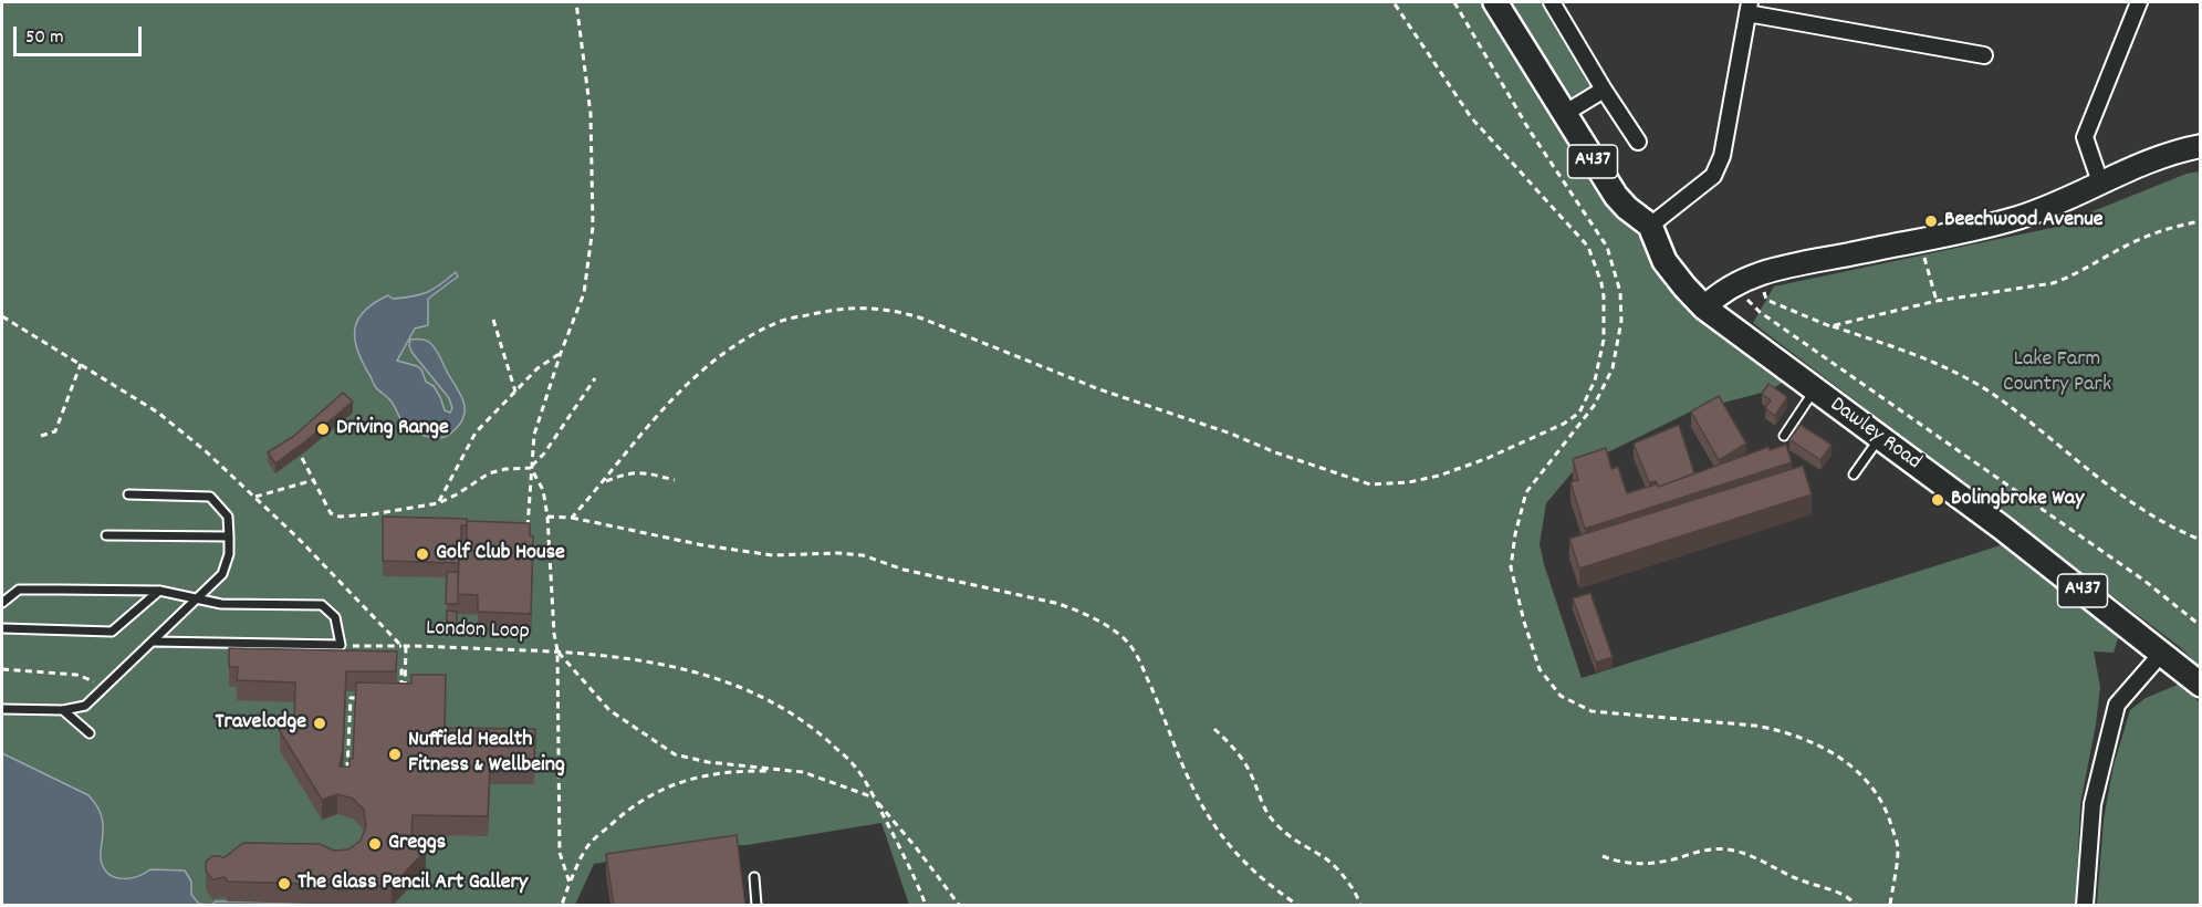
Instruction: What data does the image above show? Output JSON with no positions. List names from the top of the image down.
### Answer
{
  "streets": {
    "main road": ["A437", "Dawley Road"],
    "path": ["London Loop"]
  },
  "crossings": [
    ["A437", "Dawley Road"]
  ],
  "parks": ["Lake Farm Country Park"],
  "places": [
    "Beechwood Avenue",
    "Driving Range",
    "Bolingbroke Way",
    "Golf Club House",
    "Travelodge",
    "Nuffield Health Fitness & Wellbeing",
    "Greggs",
    "The Glass Pencil Art Gallery"
  ],
  "scale_bar": "50 m"
}
